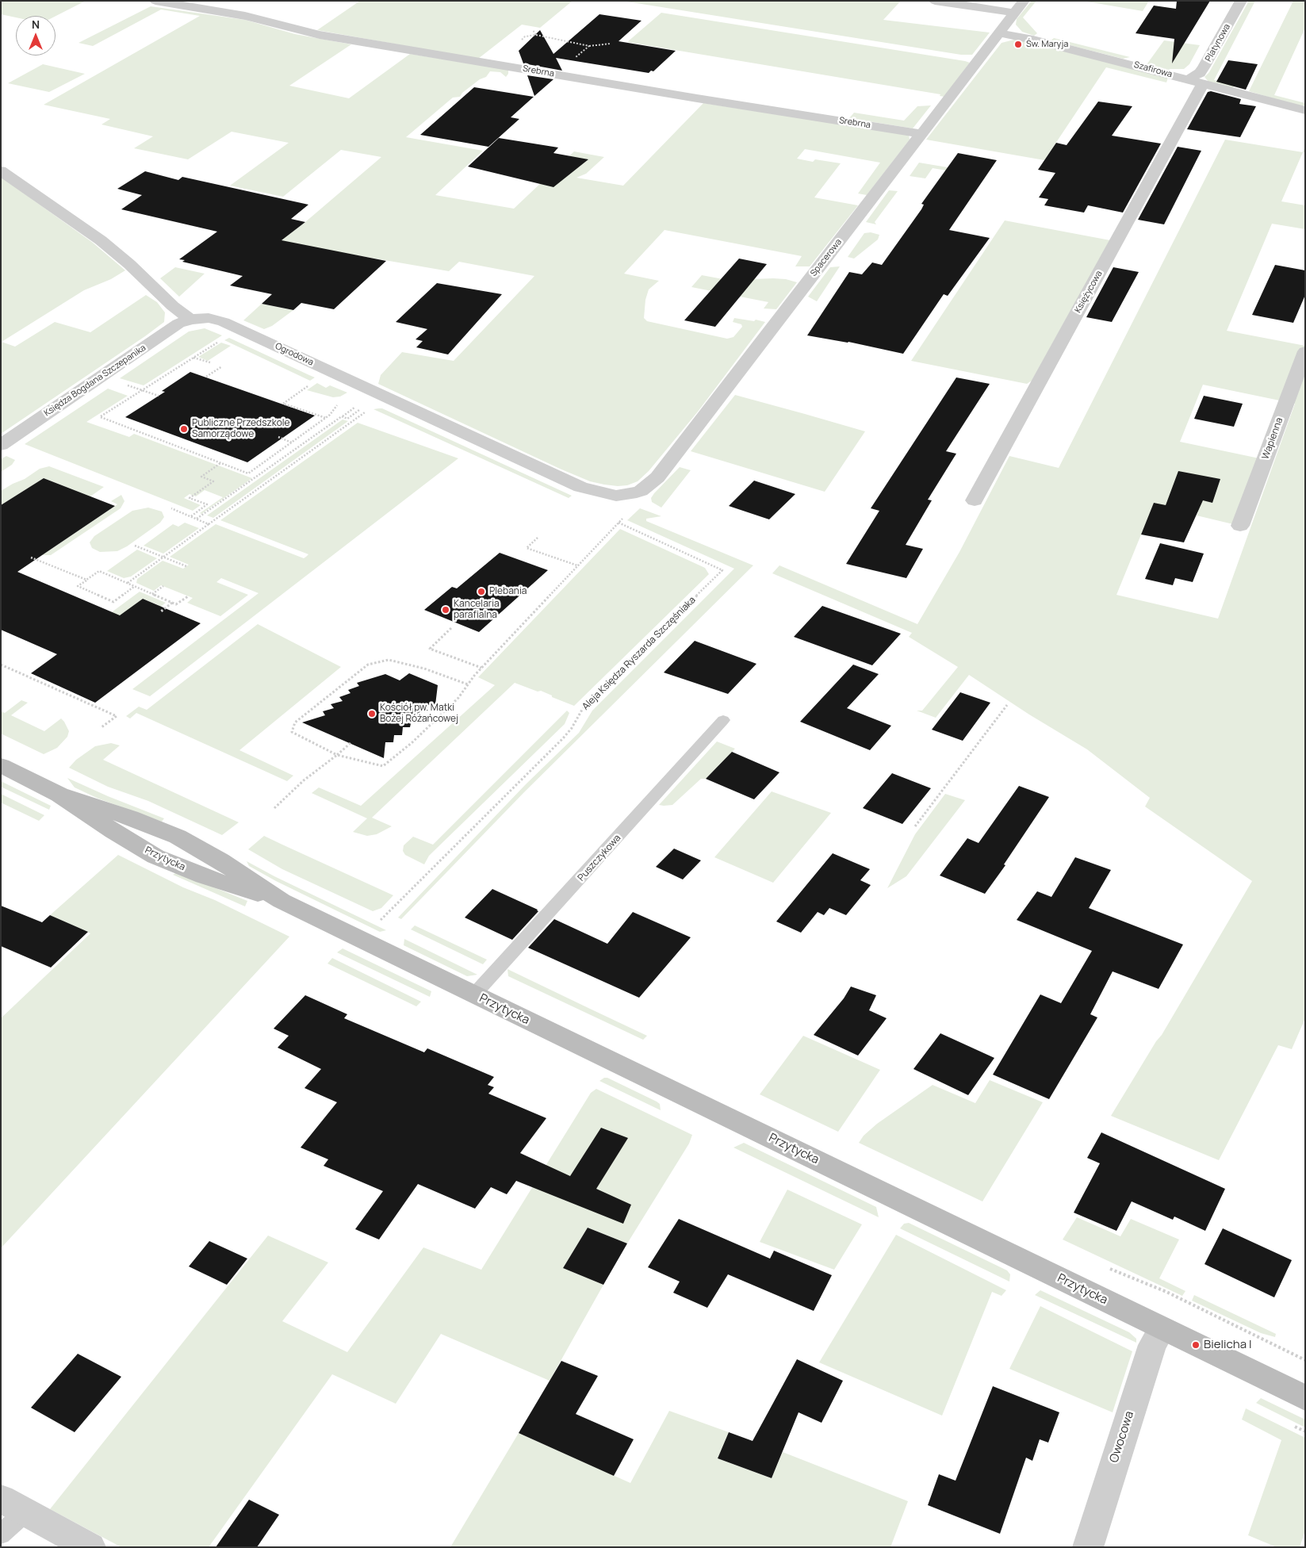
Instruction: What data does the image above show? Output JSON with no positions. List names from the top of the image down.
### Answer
{
  "streets": {
    "main road": ["Przytycka"],
    "street": [
      "Platynowa",
      "Szafirowa",
      "Srebrna",
      "Spacerowa",
      "Księżycowa",
      "Ogrodowa",
      "Księdza Bogdana Szczepanika",
      "Wapienna",
      "Owocowa"
    ],
    "lane": ["Puszczykowa"],
    "path": ["Aleja Księdza Ryszarda Szczęśniaka"]
  },
  "crossings": [
    ["Platynowa", "Szafirowa"],
    ["Platynowa", "Księżycowa"],
    ["Szafirowa", "Spacerowa"],
    ["Szafirowa", "Księżycowa"],
    ["Srebrna", "Spacerowa"],
    ["Spacerowa", "Ogrodowa"],
    ["Ogrodowa", "Księdza Bogdana Szczepanika"],
    ["Puszczykowa", "Przytycka"],
    ["Przytycka", "Owocowa"]
  ],
  "places": [
    "Św. Maryja",
    "Publiczne Przedszkole Samorządowe",
    "Plebania",
    "Kancelaria parafialna",
    "Kościół pw. Matki Bożej Różańcowej",
    "Bielicha I"
  ],
  "north": "top"
}
